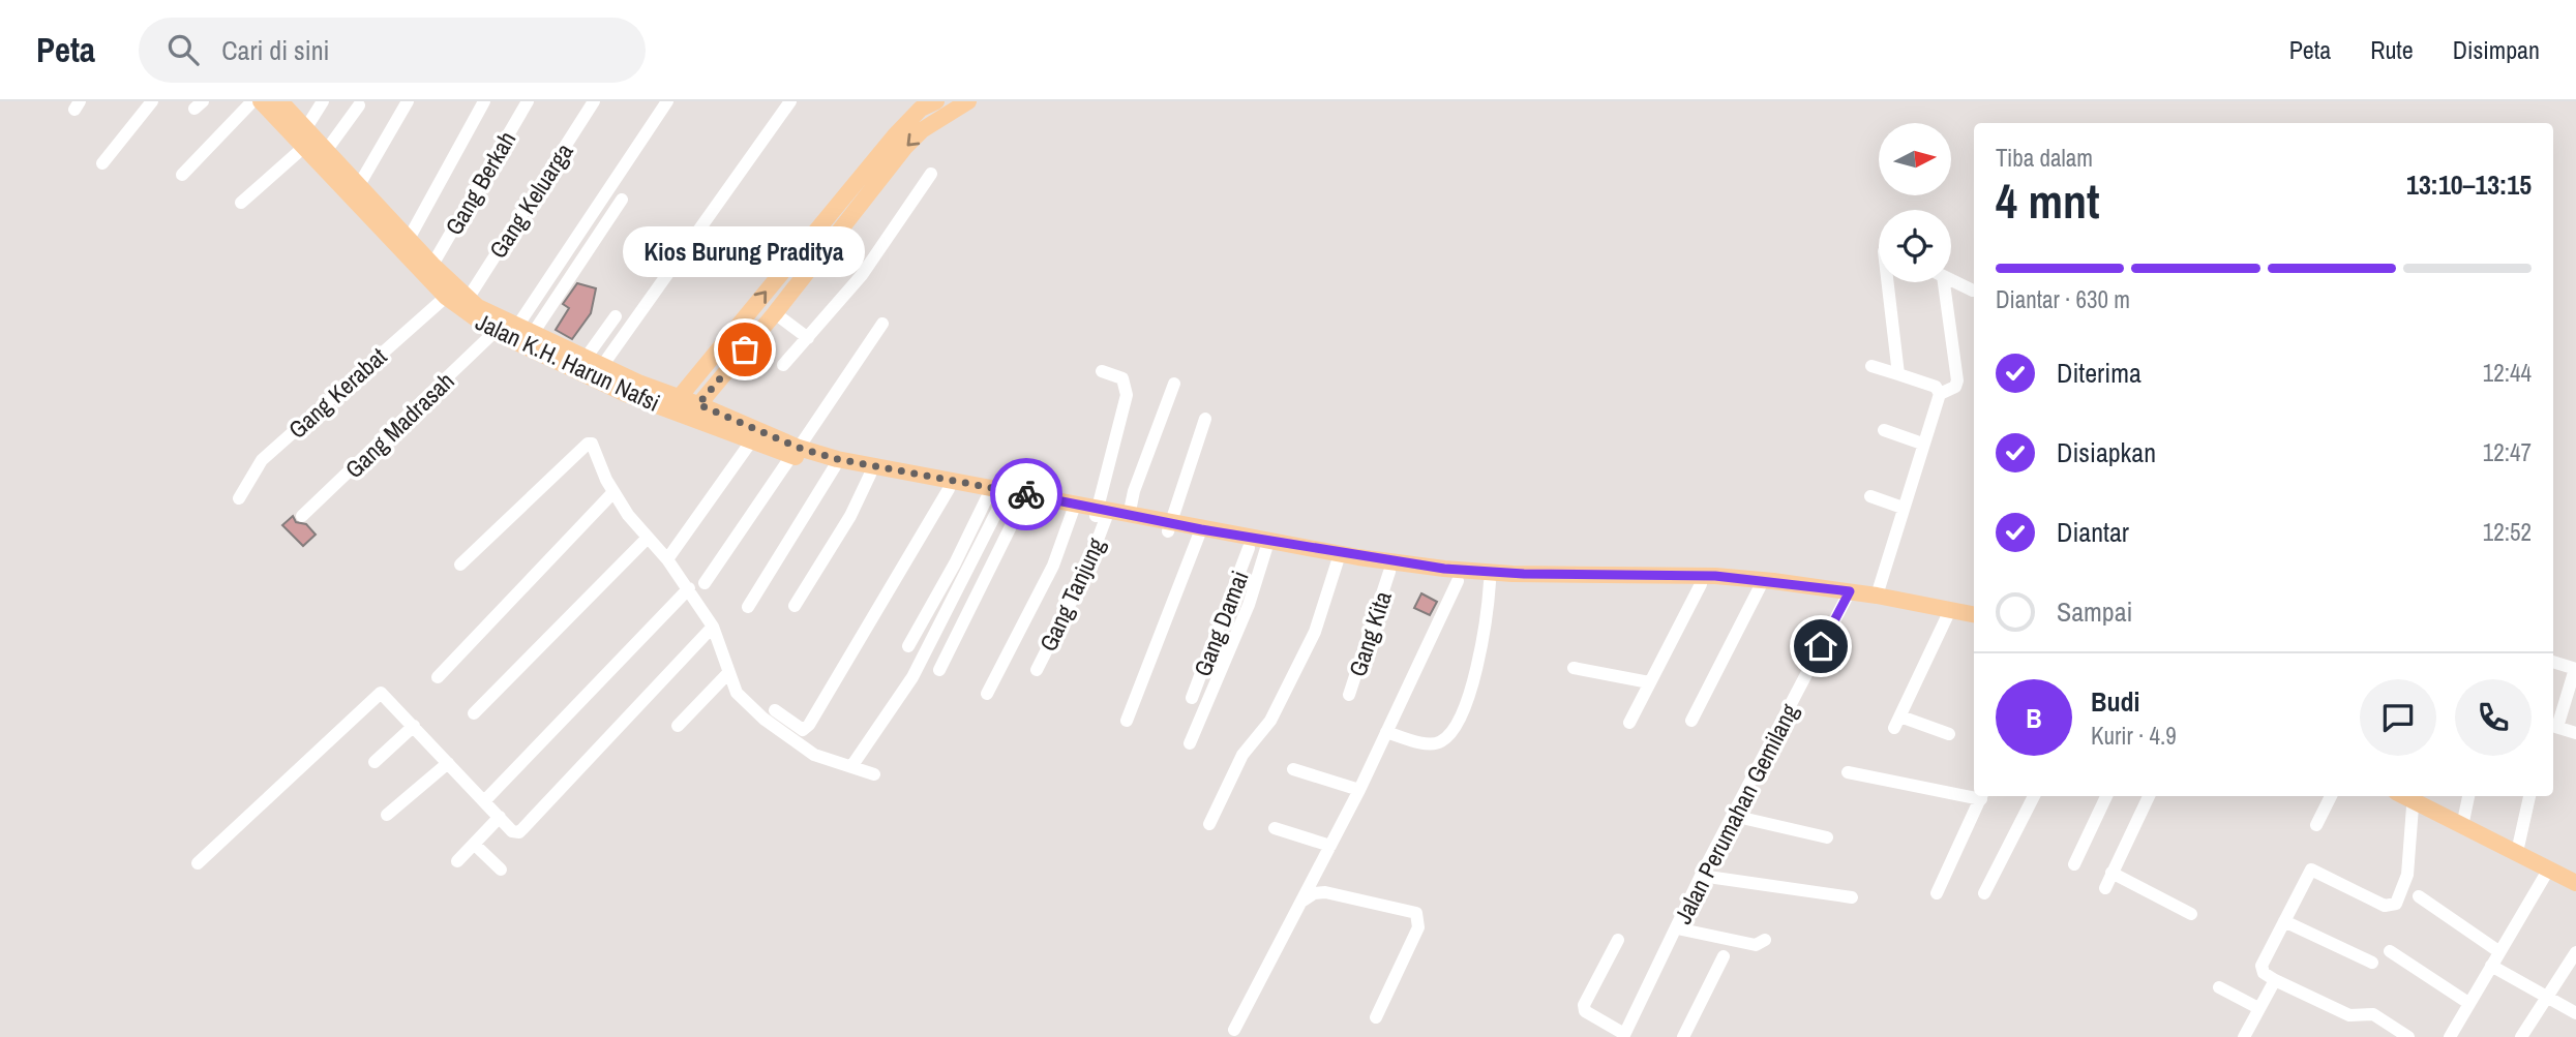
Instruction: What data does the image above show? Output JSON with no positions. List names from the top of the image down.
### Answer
{
  "streets": {
    "main road": ["Jalan K.H. Harun Nafsi"],
    "street": [
      "Gang Berkah",
      "Gang Keluarga",
      "Gang Kerabat",
      "Gang Madrasah",
      "Gang Tanjung",
      "Gang Damai",
      "Gang Kita",
      "Jalan Perumahan Gemilang"
    ]
  },
  "crossings": [
    ["Gang Berkah", "Jalan K.H. Harun Nafsi"],
    ["Gang Keluarga", "Jalan K.H. Harun Nafsi"],
    ["Jalan K.H. Harun Nafsi", "Gang Kerabat"],
    ["Jalan K.H. Harun Nafsi", "Gang Madrasah"],
    ["Jalan K.H. Harun Nafsi", "Gang Tanjung"],
    ["Jalan K.H. Harun Nafsi", "Gang Damai"],
    ["Jalan K.H. Harun Nafsi", "Gang Kita"],
    ["Jalan K.H. Harun Nafsi", "Jalan Perumahan Gemilang"]
  ],
  "places": ["Kios Burung Praditya"],
  "north": "right",
  "page": {
    "header": "Peta",
    "search": "Cari di sini",
    "nav": ["Peta", "Rute", "Disimpan"],
    "heading": ["4 mnt", "Tiba dalam", "13:10–13:15"],
    "panel": ["Budi", "Kurir · 4.9"],
    "bubble": "Kios Burung Praditya",
    "bar": "Diantar · 630 m",
    "list": [
      ["Diterima", "12:44"],
      ["Disiapkan", "12:47"],
      ["Diantar", "12:52"],
      "Sampai"
    ],
    "round": "B"
  }
}
